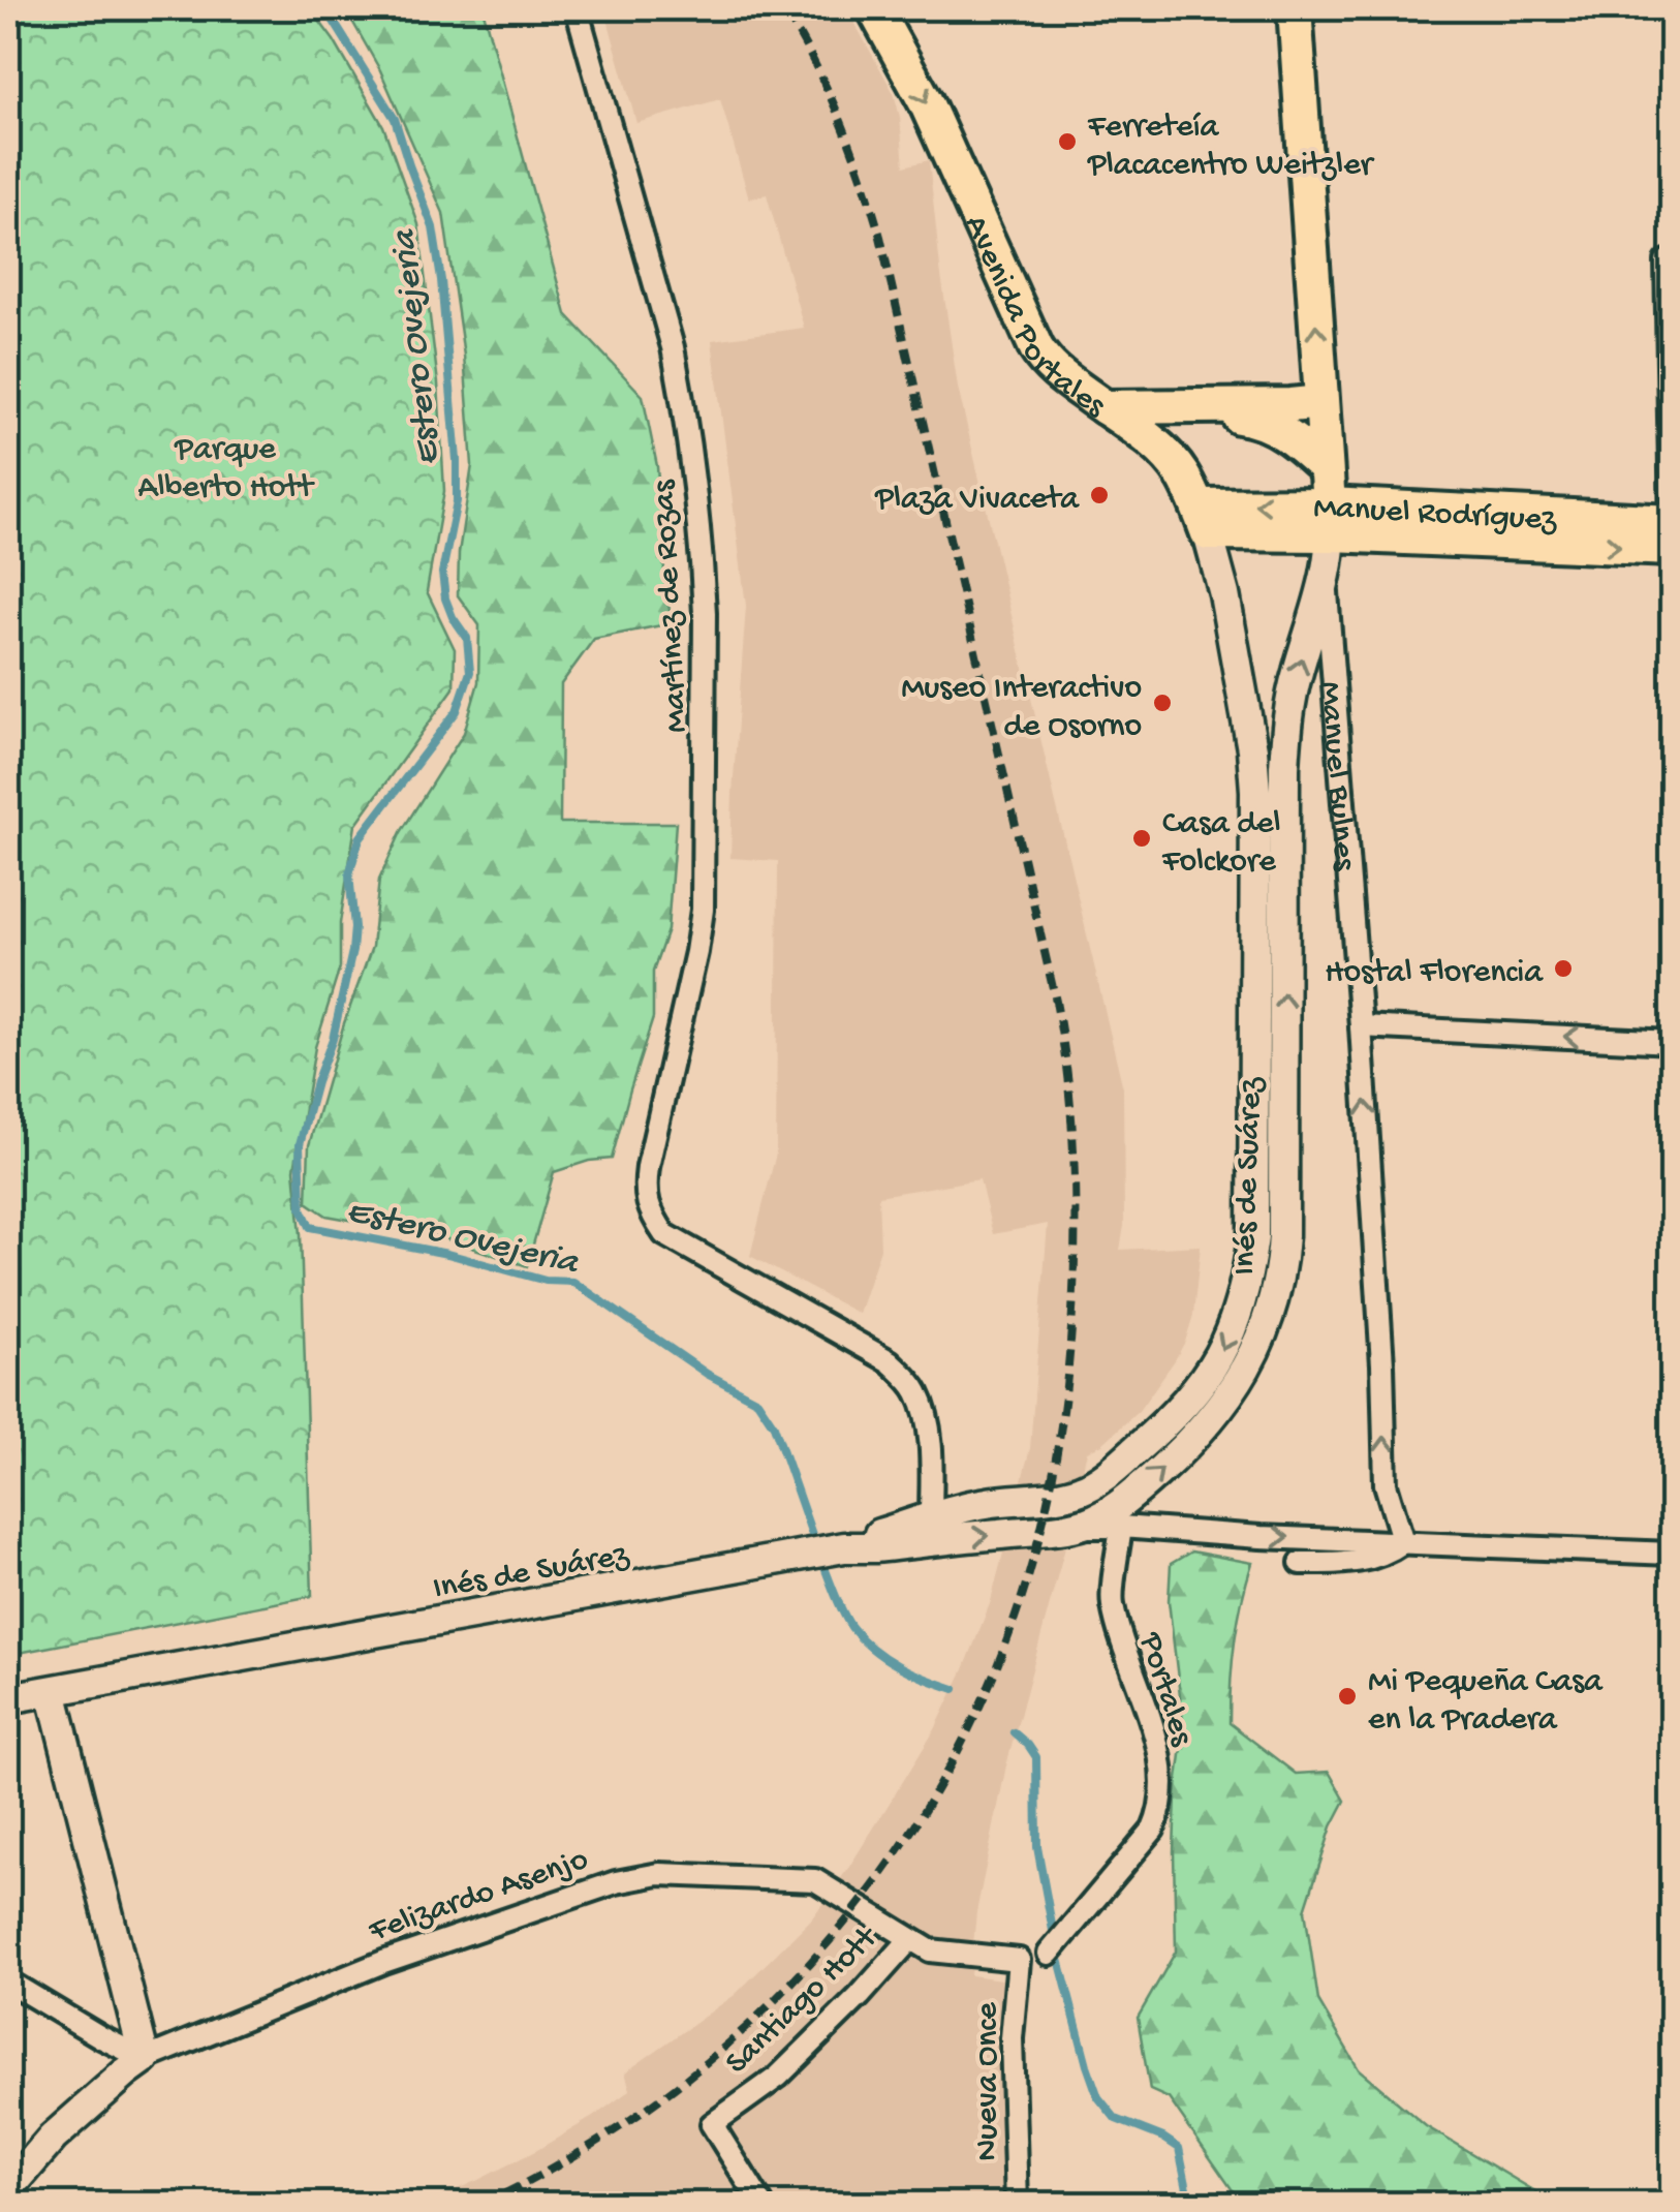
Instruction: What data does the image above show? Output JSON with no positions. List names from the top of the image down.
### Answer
{
  "streets": {
    "main road": [
      "Avenida Portales",
      "Manuel Rodríguez",
      "Manuel Bulnes",
      "Inés de Suárez",
      "Felizardo Asenjo"
    ],
    "street": [
      "Martínez de Rozas",
      "Portales",
      "Santiago Hott",
      "Nueva Once"
    ]
  },
  "crossings": [
    ["Avenida Portales", "Manuel Rodríguez"],
    ["Avenida Portales", "Inés de Suárez"],
    ["Manuel Rodríguez", "Manuel Bulnes"],
    ["Martínez de Rozas", "Inés de Suárez"],
    ["Manuel Bulnes", "Inés de Suárez"],
    ["Felizardo Asenjo", "Santiago Hott"],
    ["Felizardo Asenjo", "Nueva Once"]
  ],
  "one_way": ["Avenida Portales", "Manuel Bulnes"],
  "water": ["Estero Ovejeria"],
  "parks": ["Parque Alberto Hott"],
  "places": [
    "Ferreteía Placacentro Weitzler",
    "Plaza Vivaceta",
    "Museo Interactivo de Osorno",
    "Casa del Folckore",
    "Hostal Florencia",
    "Mi Pequeña Casa en la Pradera"
  ]
}
